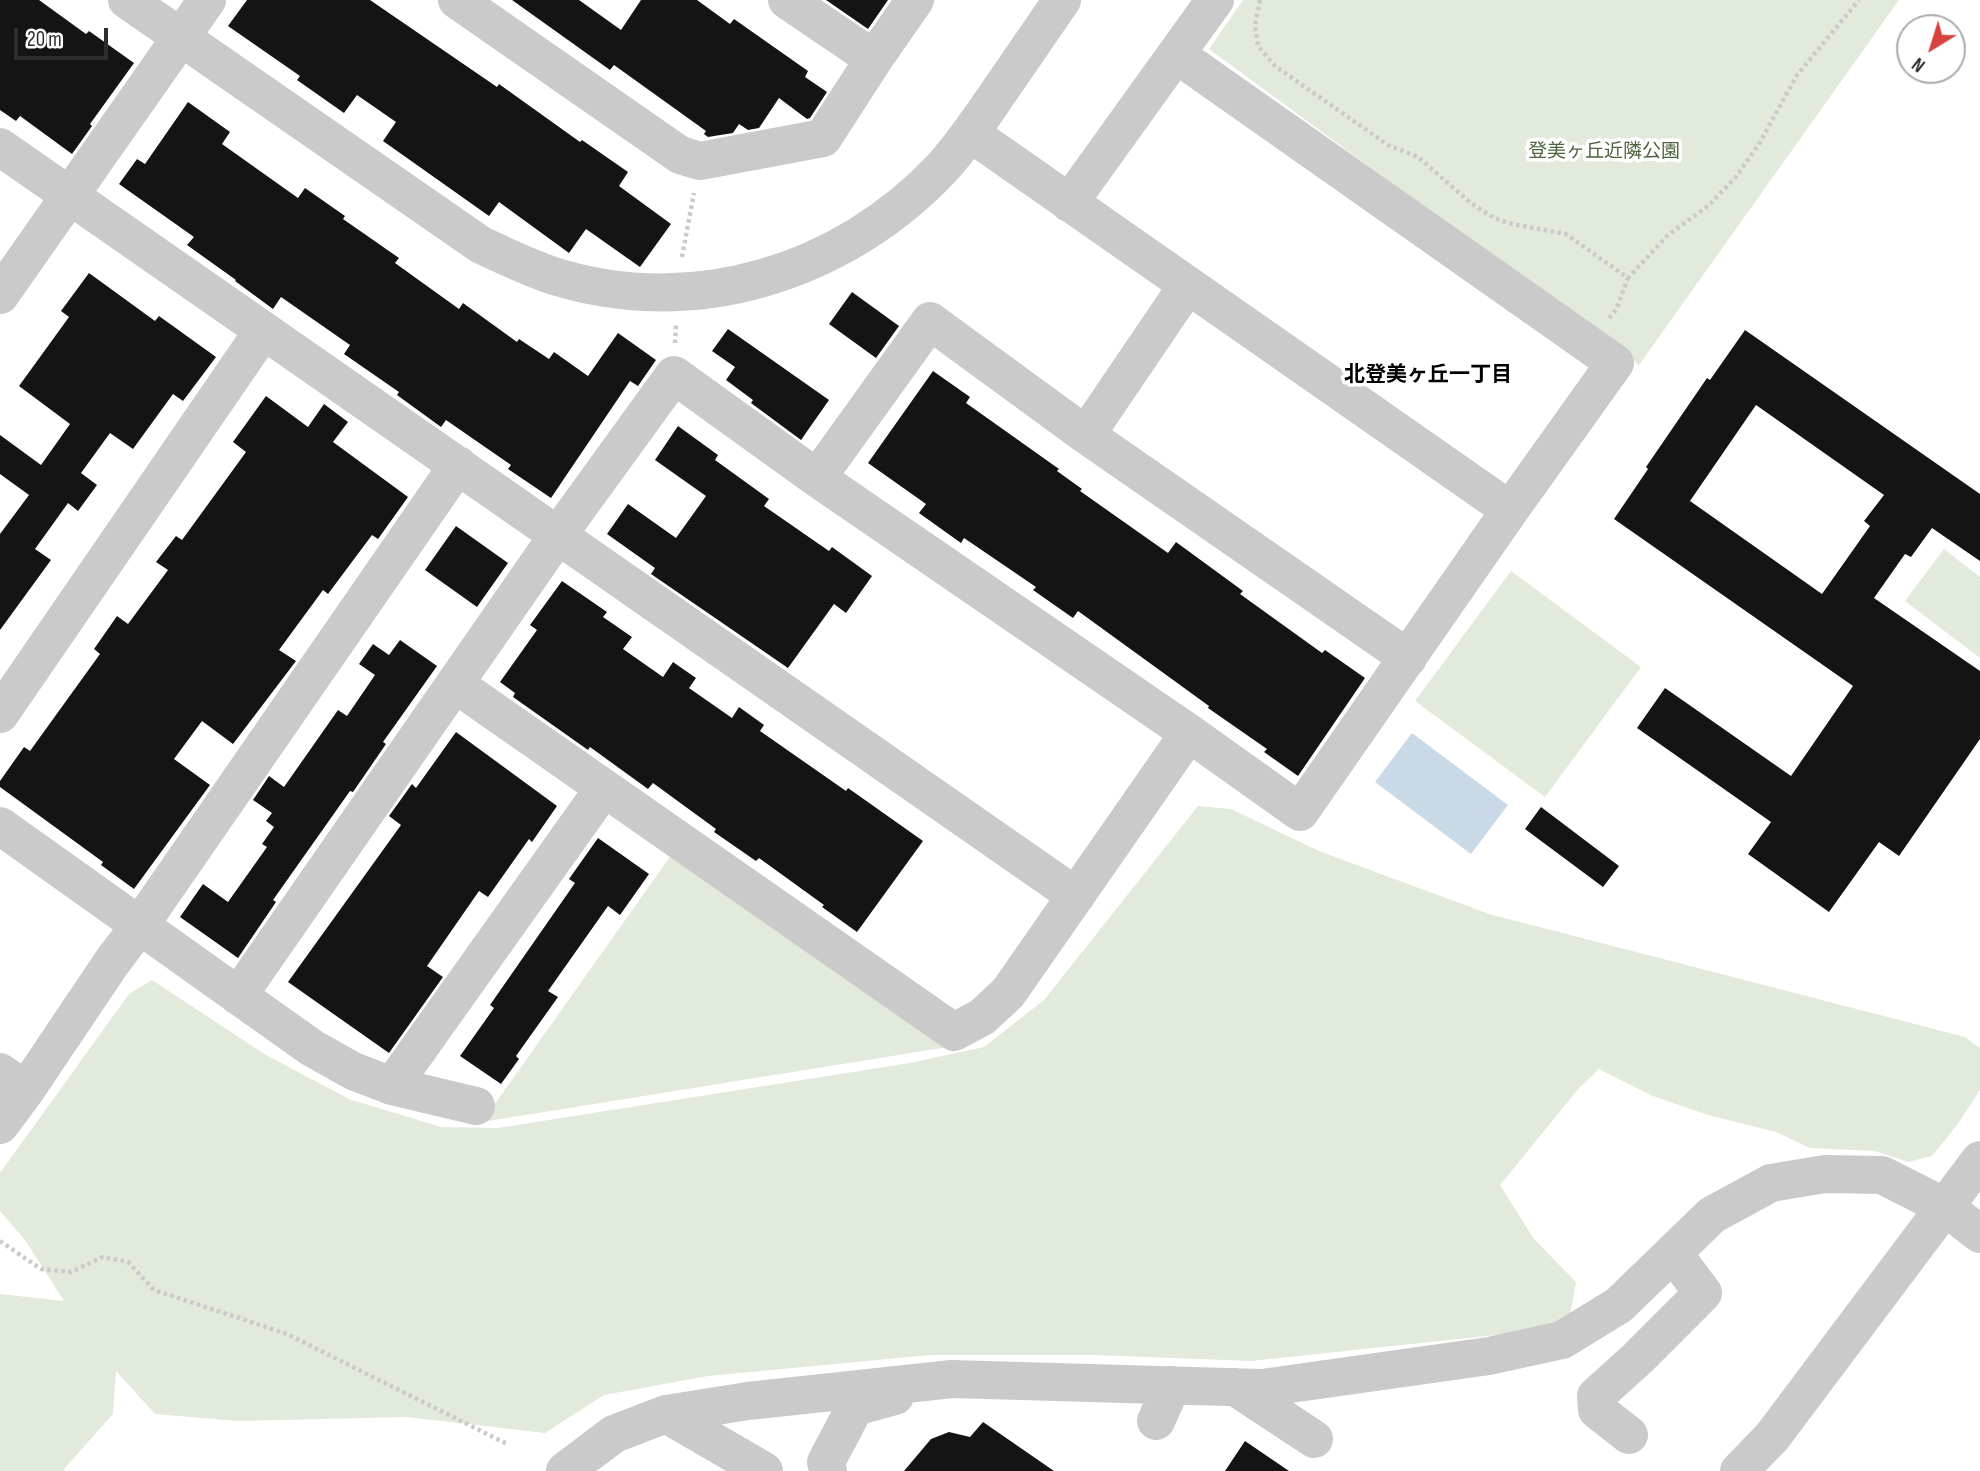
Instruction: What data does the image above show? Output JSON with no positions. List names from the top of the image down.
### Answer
{
  "districts": ["北登美ヶ丘一丁目"],
  "parks": ["登美ヶ丘近隣公園"],
  "scale_bar": "20 m",
  "north": "bottom left"
}
